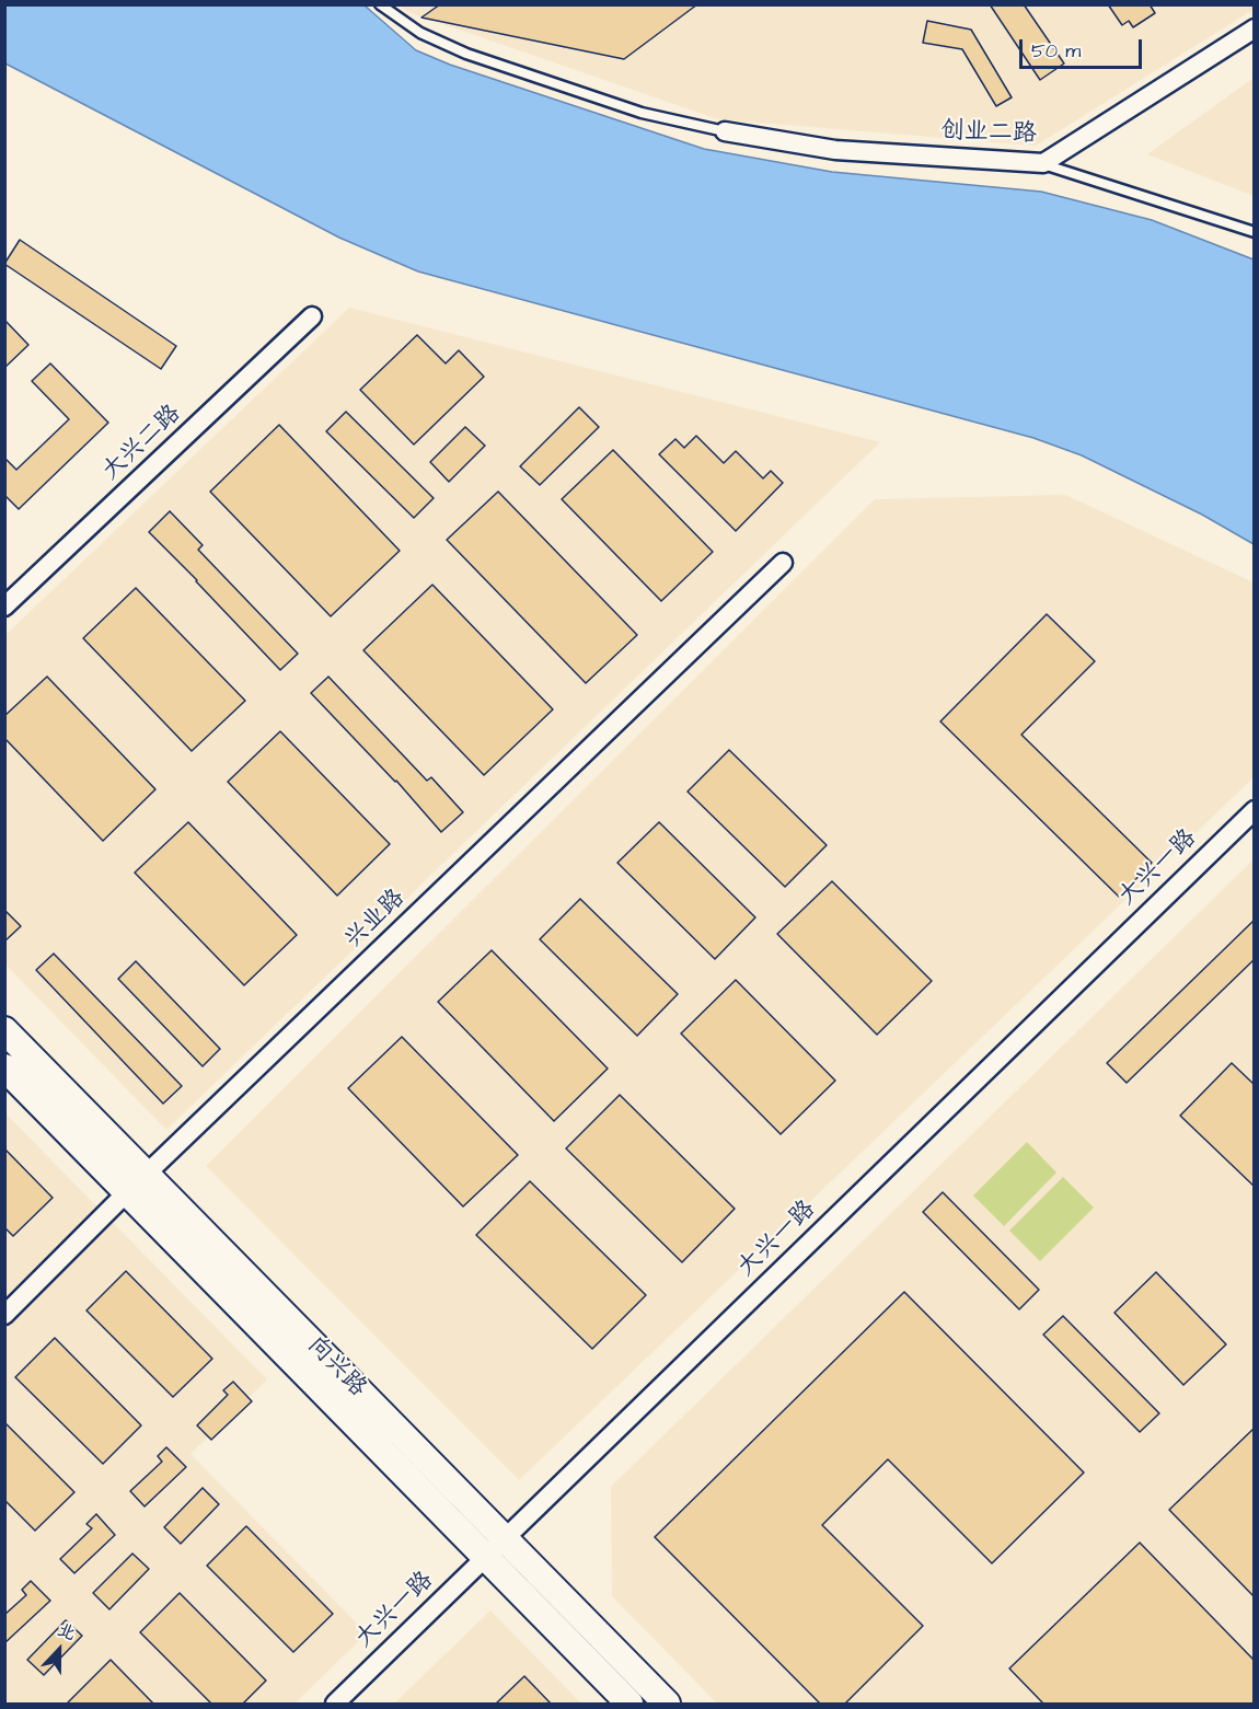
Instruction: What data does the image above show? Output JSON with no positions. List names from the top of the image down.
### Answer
{
  "streets": {
    "street": [
      "创业二路",
      "大兴二路",
      "大兴一路",
      "兴业路",
      "向兴路"
    ]
  },
  "crossings": [
    ["大兴一路", "向兴路"],
    ["兴业路", "向兴路"]
  ],
  "scale_bar": "50 m",
  "north": "top"
}
